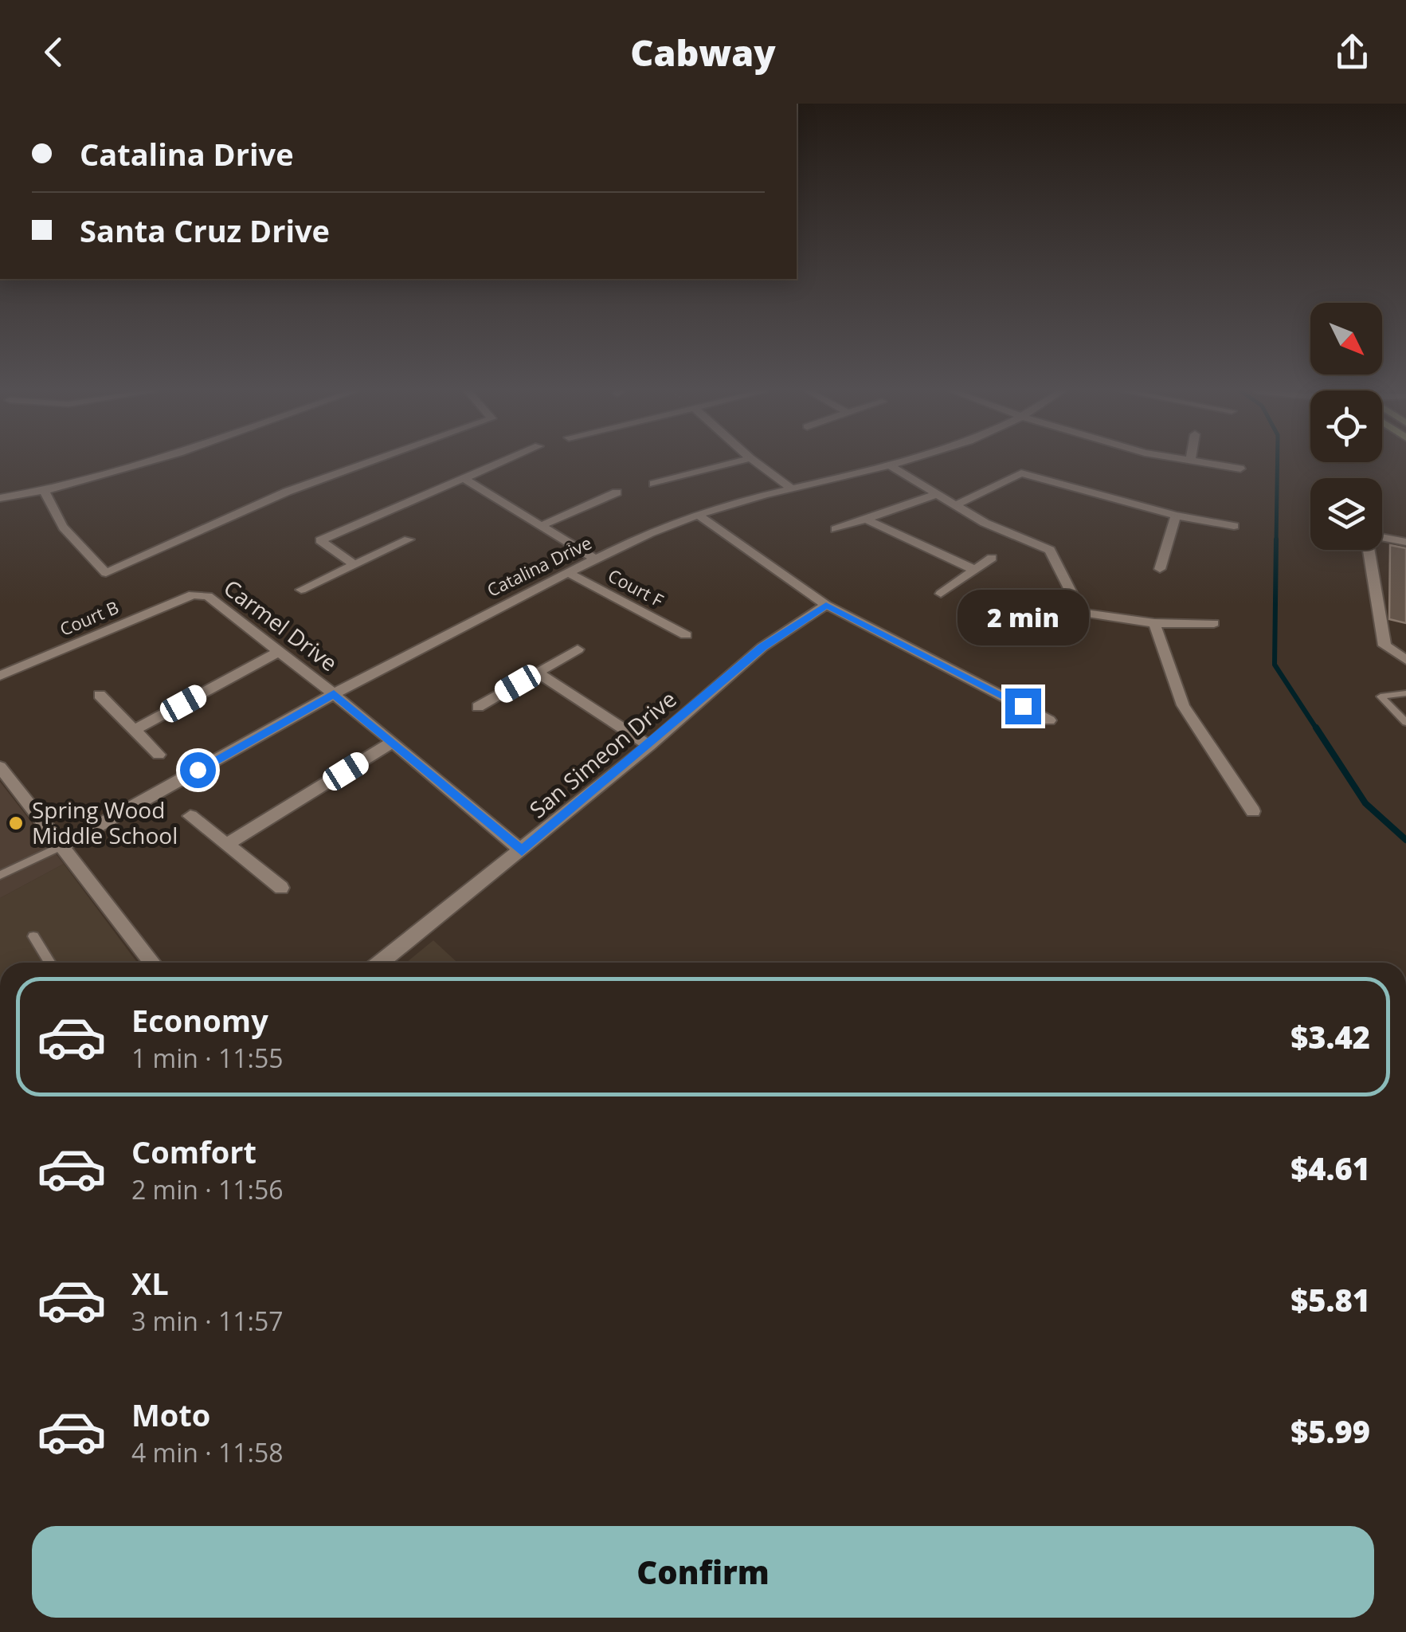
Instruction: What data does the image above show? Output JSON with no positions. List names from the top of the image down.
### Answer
{
  "streets": {
    "street": [
      "Catalina Drive",
      "Court F",
      "Court B",
      "Carmel Drive",
      "San Simeon Drive"
    ]
  },
  "crossings": [
    ["Catalina Drive", "Court F"],
    ["Catalina Drive", "Carmel Drive"],
    ["Court B", "Carmel Drive"],
    ["Carmel Drive", "San Simeon Drive"]
  ],
  "places": ["Spring Wood Middle School"],
  "north": "bottom right",
  "page": {
    "header": "Cabway",
    "banner": ["Catalina Drive", "Santa Cruz Drive"],
    "bubble": "2 min",
    "list": [
      {
        "name": "Economy",
        "note": "1 min · 11:55",
        "value": "$3.42"
      },
      {
        "name": "Comfort",
        "note": "2 min · 11:56",
        "value": "$4.61"
      },
      {
        "name": "XL",
        "note": "3 min · 11:57",
        "value": "$5.81"
      },
      {
        "name": "Moto",
        "note": "4 min · 11:58",
        "value": "$5.99"
      }
    ],
    "buttons": "Confirm"
  }
}
